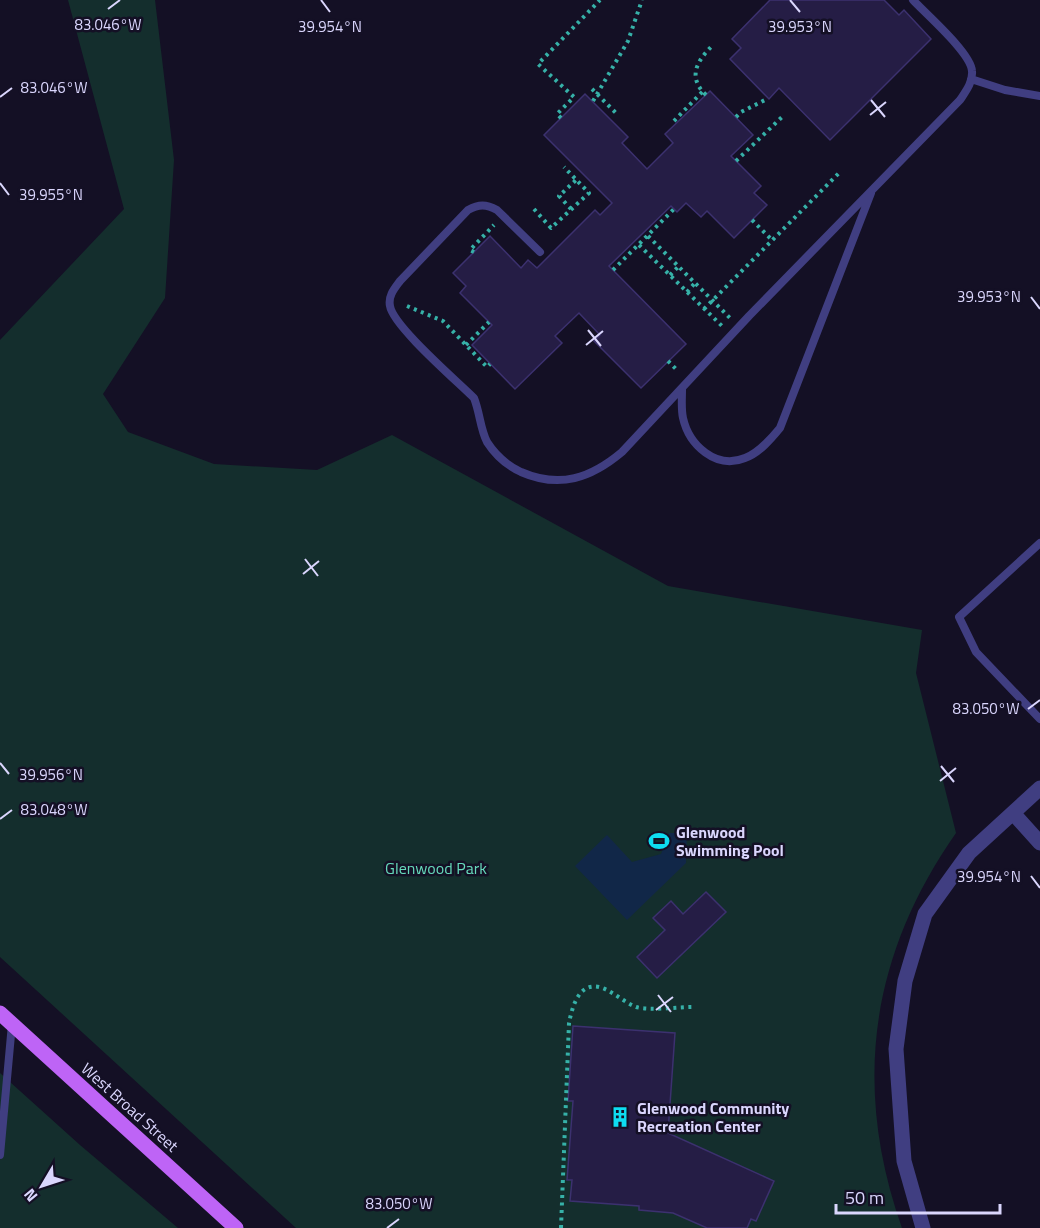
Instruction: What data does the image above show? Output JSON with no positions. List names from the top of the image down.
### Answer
{
  "streets": {
    "main road": ["West Broad Street"]
  },
  "parks": ["Glenwood Park"],
  "places": {
    "sports": ["Glenwood Swimming Pool"],
    "building": ["Glenwood Community Recreation Center"]
  },
  "scale_bar": "50 m",
  "north": "bottom left",
  "coordinates": [
    "83.046°W",
    "39.954°N",
    "39.953°N",
    "39.955°N",
    "83.050°W",
    "39.956°N",
    "83.048°W"
  ]
}
